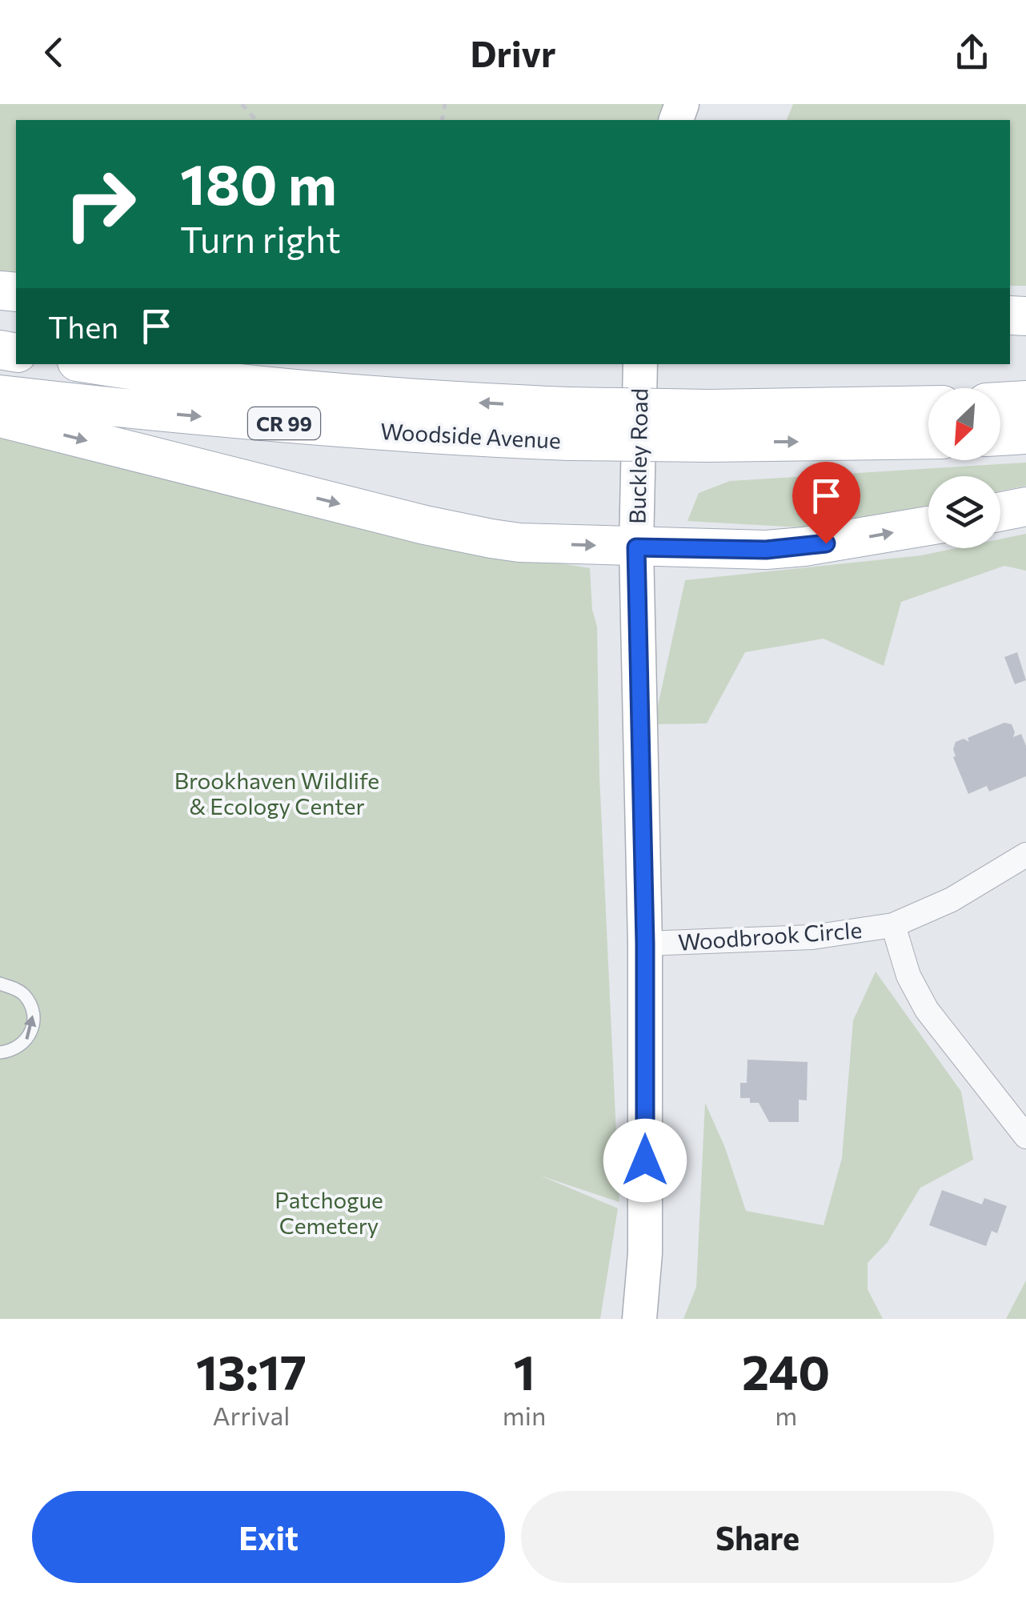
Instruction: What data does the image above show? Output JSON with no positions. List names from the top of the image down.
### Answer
{
  "streets": {
    "main road": ["CR 99", "Woodside Avenue"],
    "street": ["Buckley Road", "Woodbrook Circle"]
  },
  "crossings": [
    ["Buckley Road", "Woodbrook Circle"]
  ],
  "parks": ["Brookhaven Wildlife & Ecology Center", "Patchogue Cemetery"],
  "north": "bottom left",
  "page": {
    "header": "Drivr",
    "turn": ["180 m", "Turn right"],
    "then": "Then",
    "eta": [
      "13:17",
      "Arrival",
      "1",
      "min",
      "240",
      "m"
    ],
    "buttons": ["Exit", "Share"]
  }
}
